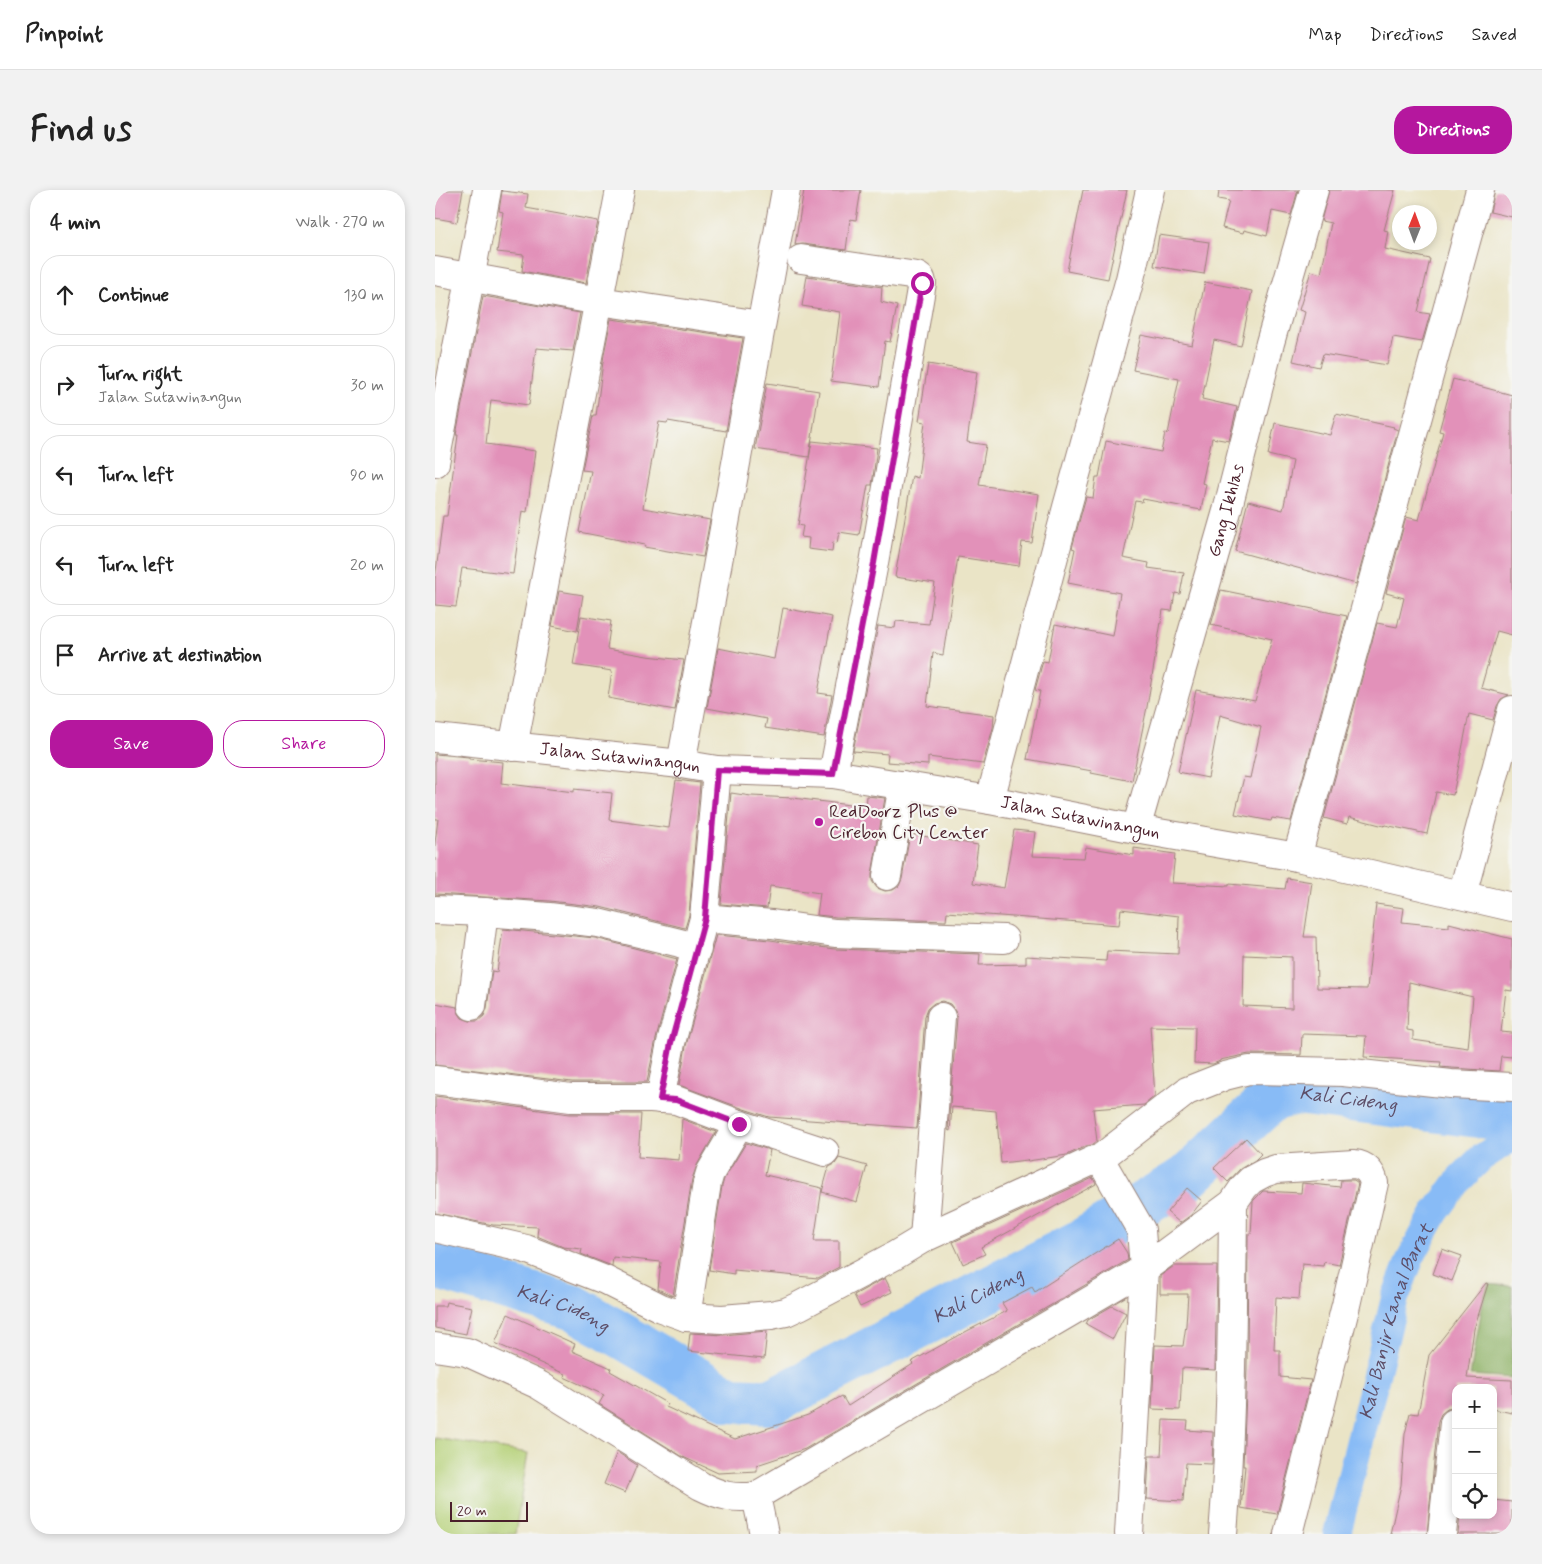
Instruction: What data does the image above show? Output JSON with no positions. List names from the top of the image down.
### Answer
{
  "streets": {
    "street": ["Gang Ikhlas", "Jalan Sutawinangun"]
  },
  "crossings": [
    ["Gang Ikhlas", "Jalan Sutawinangun"]
  ],
  "water": ["Kali Cideng", "Kali Banjir Kanal Barat"],
  "places": ["RedDoorz Plus @ Cirebon City Center"],
  "scale_bar": "20 m",
  "north": "top",
  "page": {
    "header": "Pinpoint",
    "nav": ["Map", "Directions", "Saved"],
    "buttons": [
      "Directions",
      ["Save", "Share"]
    ],
    "title": "Find us",
    "heading": ["4 min", "Walk · 270 m"],
    "list": [
      ["Continue", "130 m"],
      ["Turn right", "Jalan Sutawinangun", "30 m"],
      ["Turn left", "90 m"],
      ["Turn left", "20 m"],
      "Arrive at destination"
    ],
    "map_buttons": ["+", "−"],
    "scale": "20 m"
  }
}
